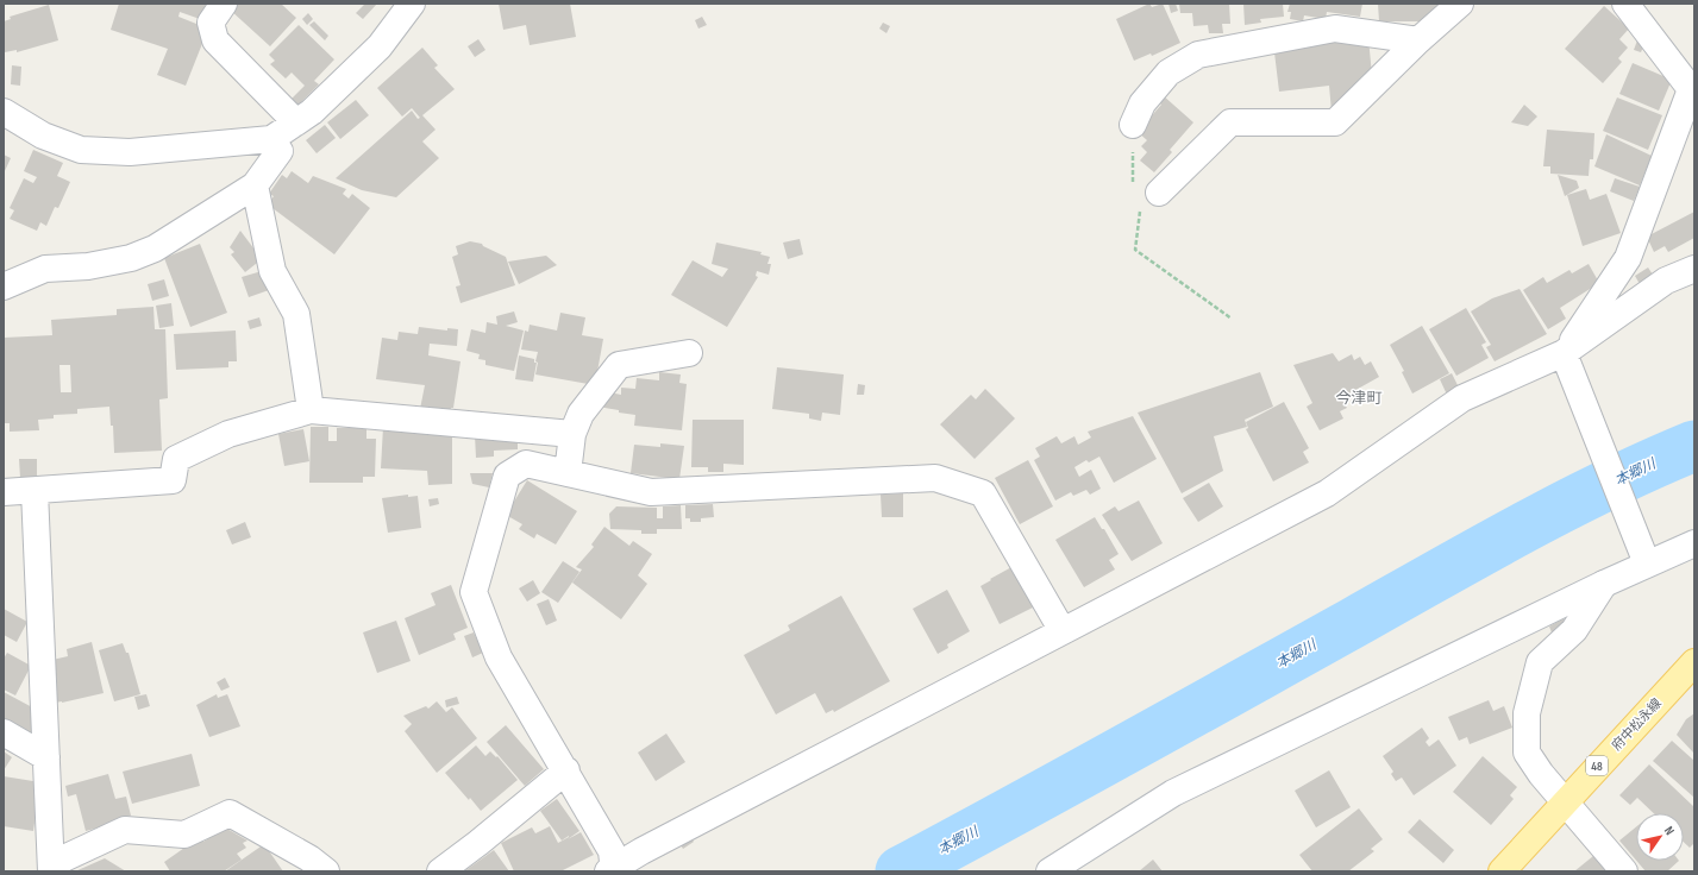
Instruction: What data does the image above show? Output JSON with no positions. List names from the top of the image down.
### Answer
{
  "streets": {
    "main road": ["府中松永線", "48"]
  },
  "districts": ["今津町"],
  "water": ["本郷川"],
  "north": "top right"
}
